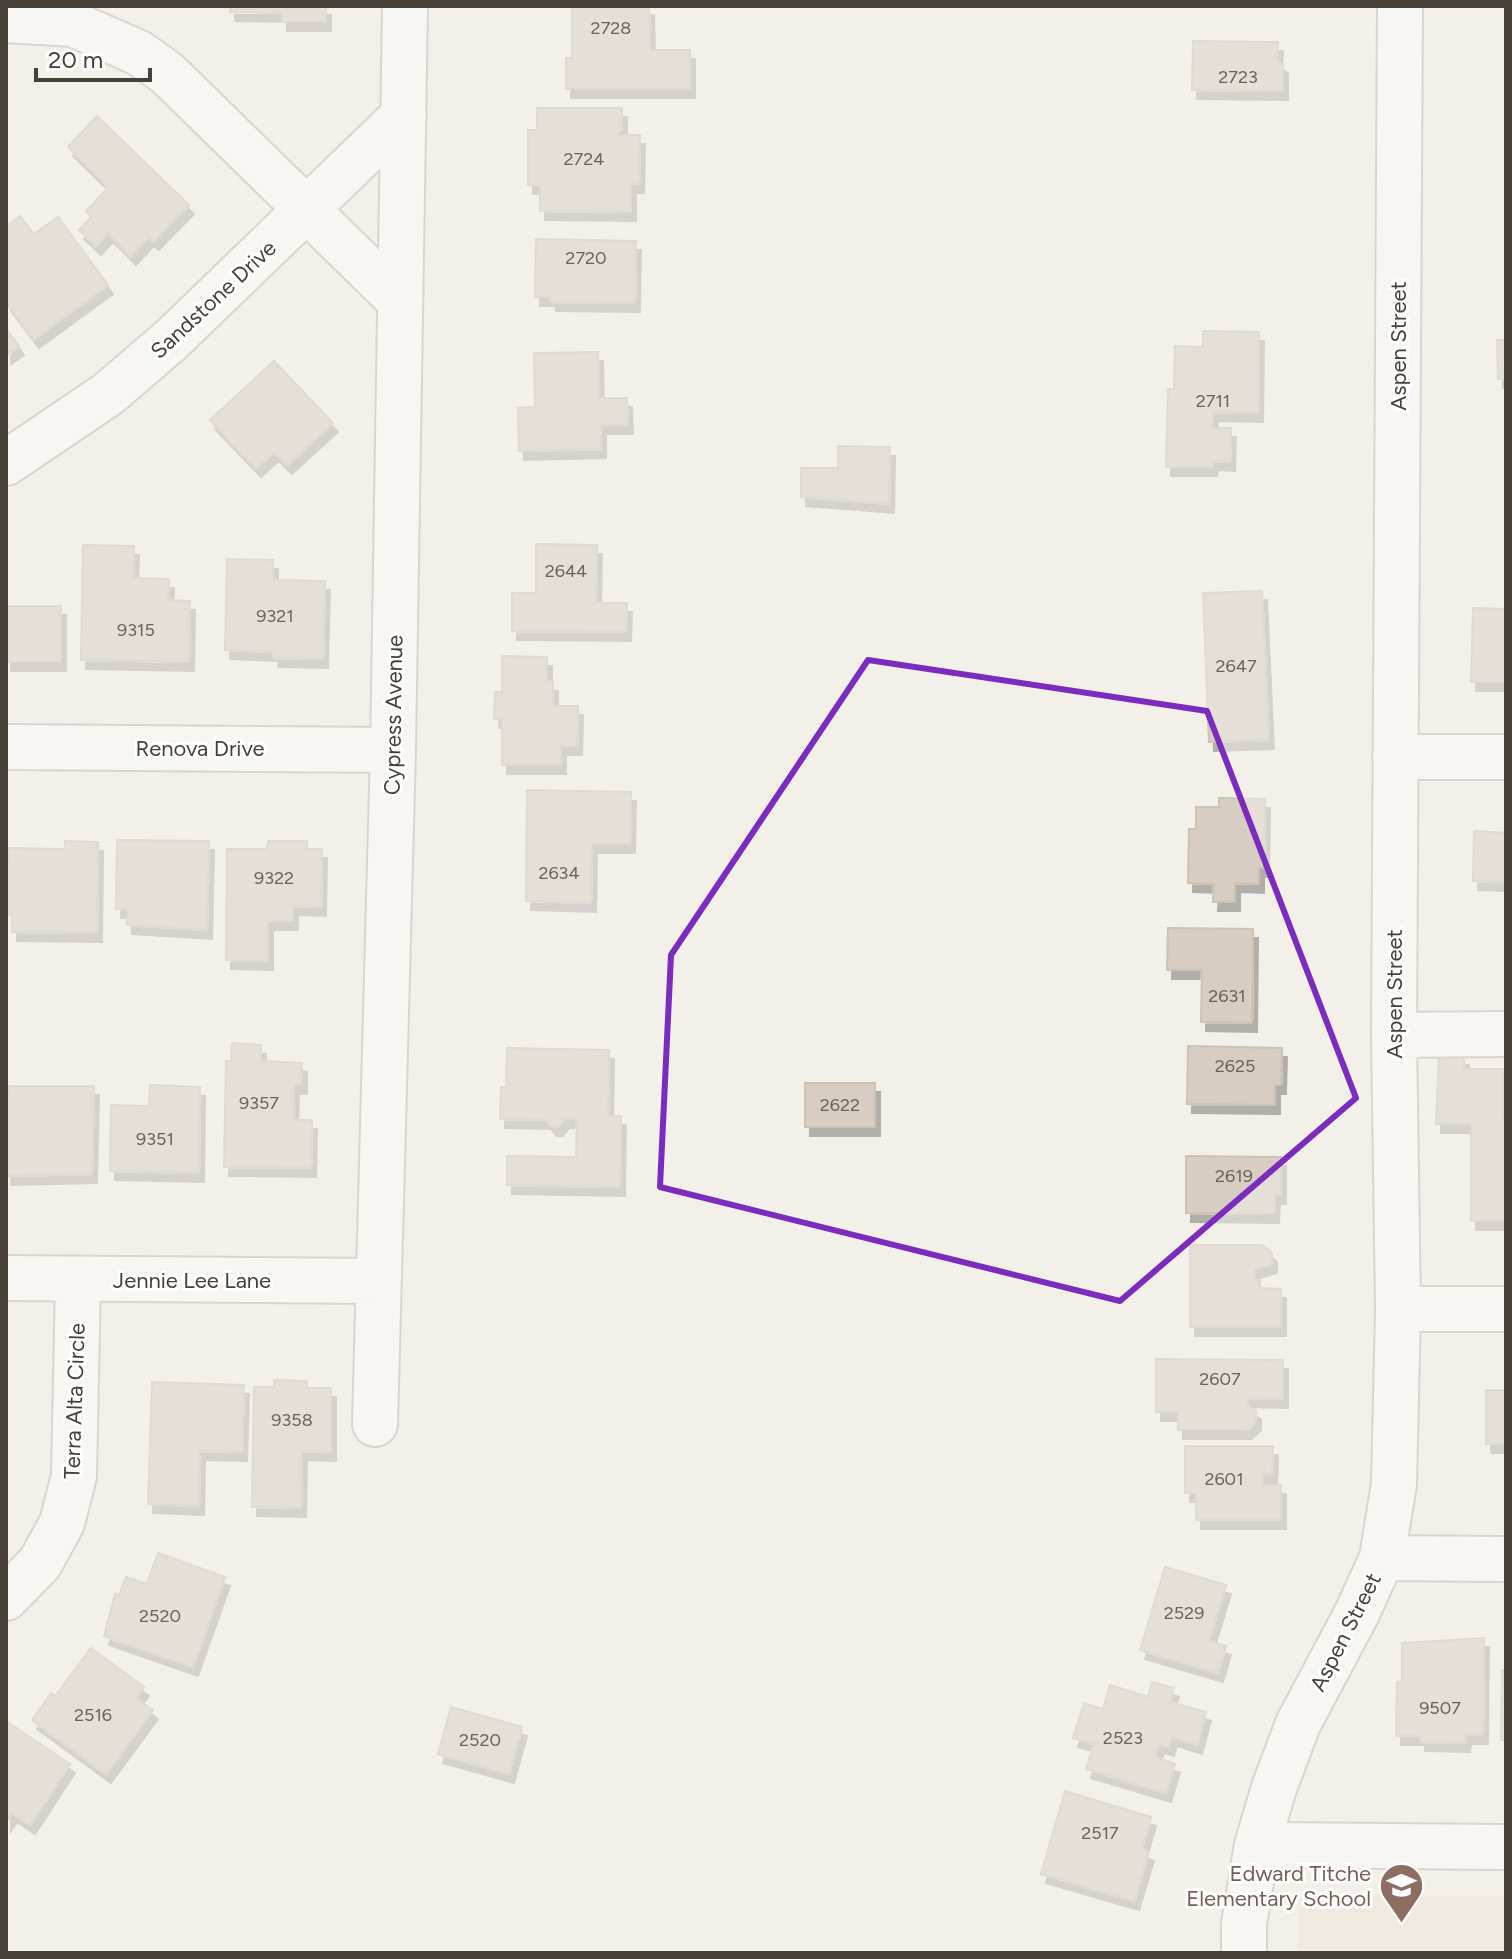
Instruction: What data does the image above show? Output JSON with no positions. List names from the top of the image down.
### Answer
{
  "streets": {
    "street": [
      "Sandstone Drive",
      "Aspen Street",
      "Cypress Avenue",
      "Renova Drive",
      "Jennie Lee Lane",
      "Terra Alta Circle"
    ]
  },
  "crossings": [
    ["Sandstone Drive", "Cypress Avenue"],
    ["Cypress Avenue", "Renova Drive"],
    ["Cypress Avenue", "Jennie Lee Lane"],
    ["Jennie Lee Lane", "Terra Alta Circle"]
  ],
  "places": {
    "school or university": ["Edward Titche Elementary School"]
  },
  "house_numbers": [
    "2728",
    "2723",
    "2724",
    "2720",
    "2711",
    "2644",
    "9321",
    "9315",
    "2647",
    "2634",
    "9322",
    "2631",
    "2625",
    "9357",
    "2622",
    "9351",
    "2619",
    "2607",
    "9358",
    "2601",
    "2529",
    "2520",
    "9507",
    "2516",
    "2523",
    "2520",
    "2517"
  ],
  "scale_bar": "20 m"
}
